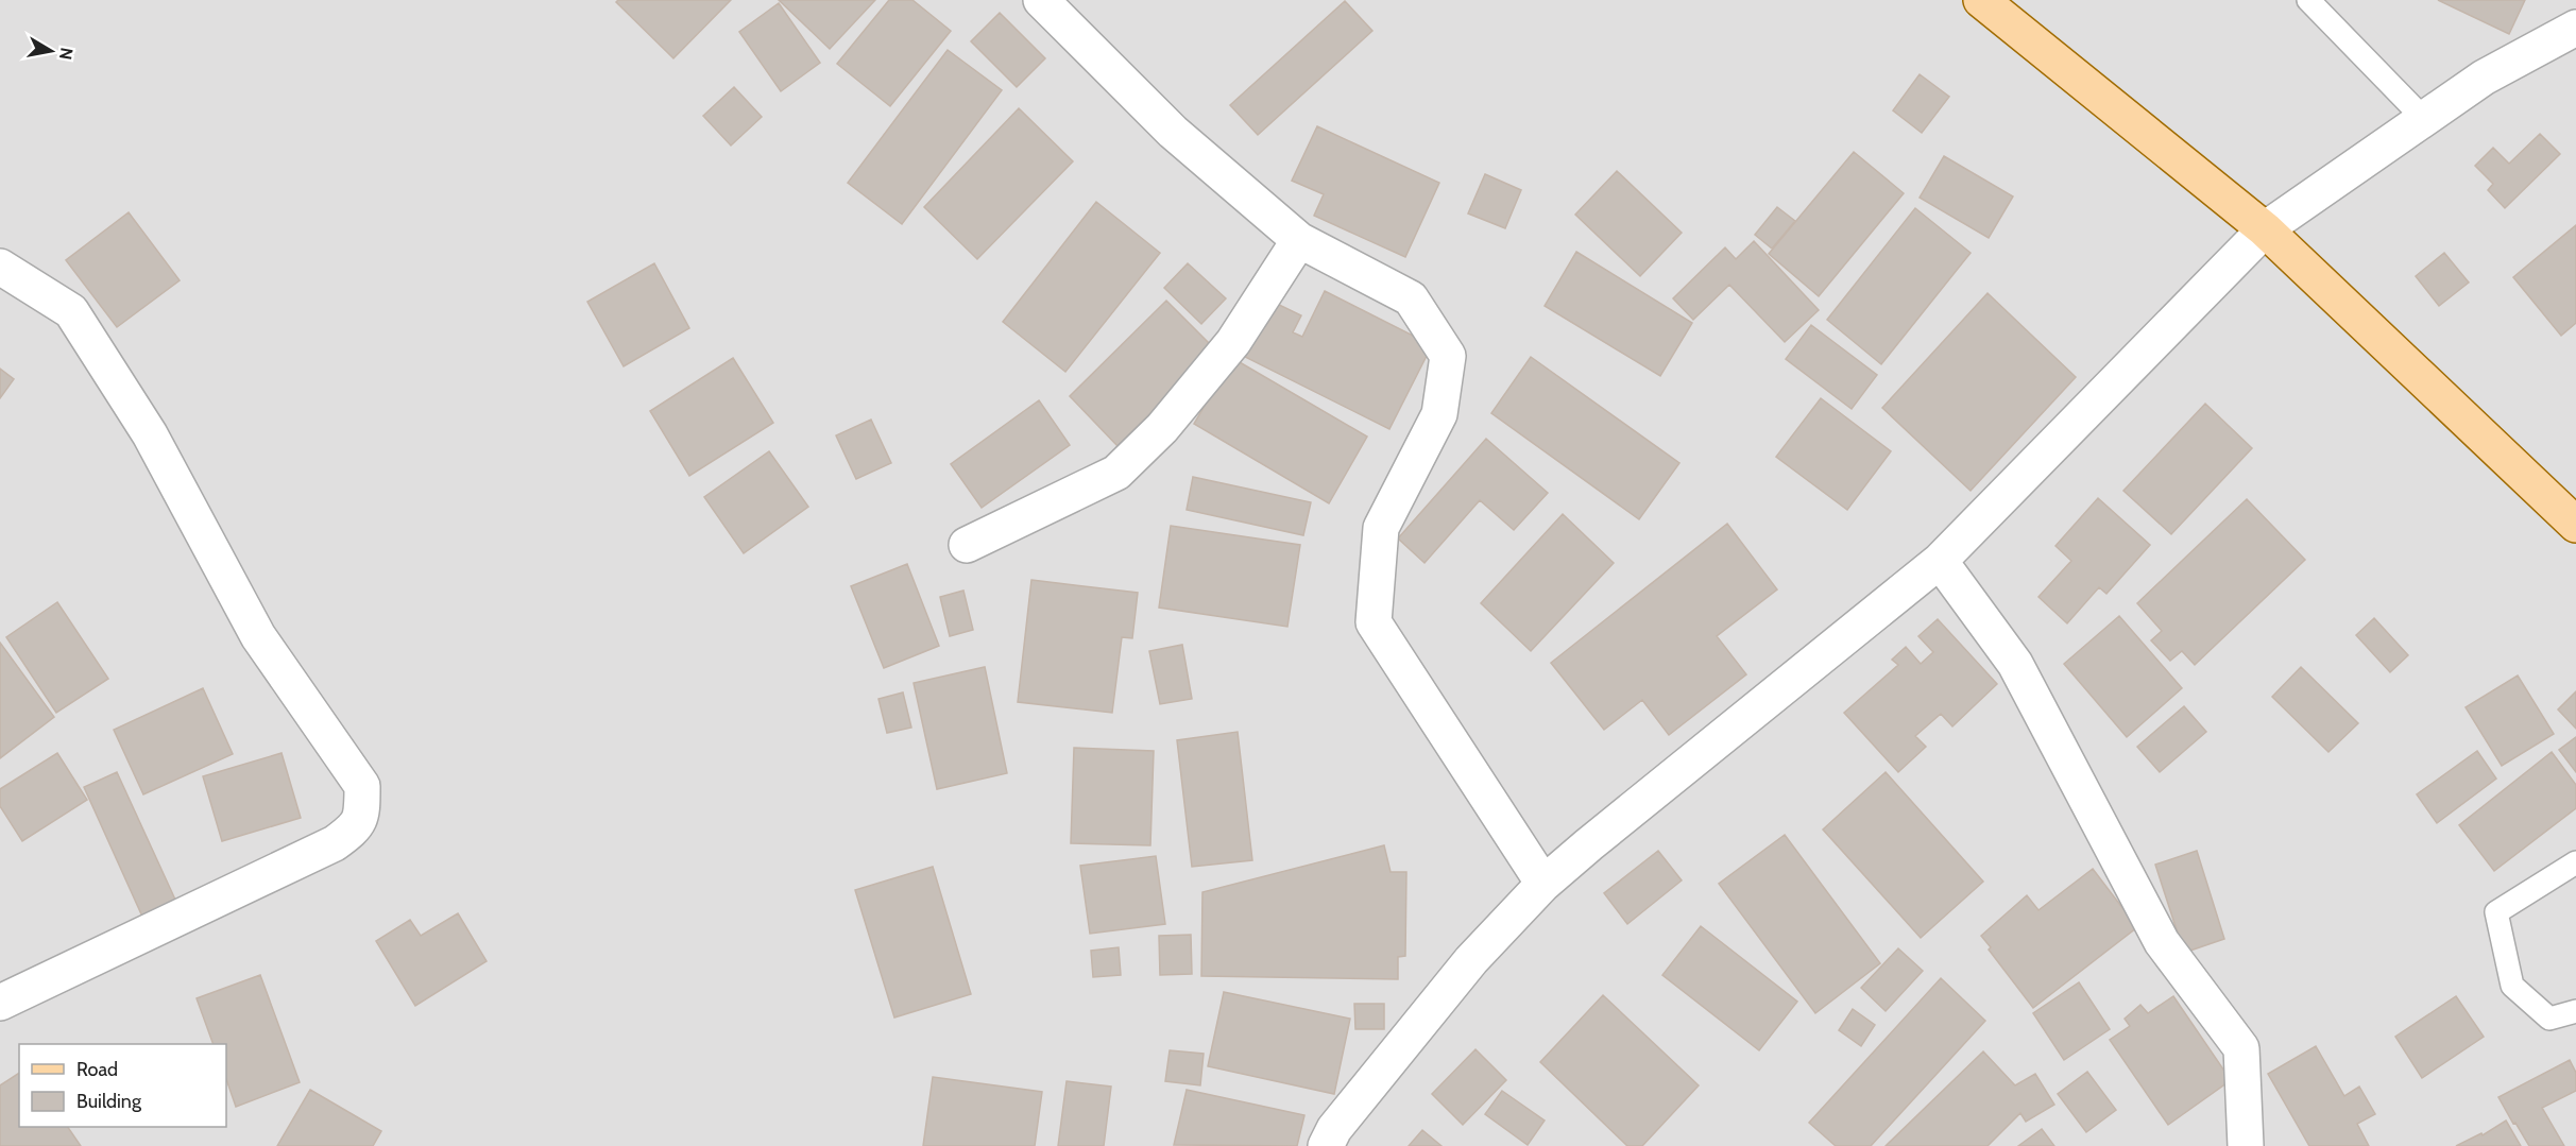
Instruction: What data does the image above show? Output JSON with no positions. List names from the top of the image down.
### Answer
{
  "legend": ["Road", "Building"],
  "north": "right"
}
